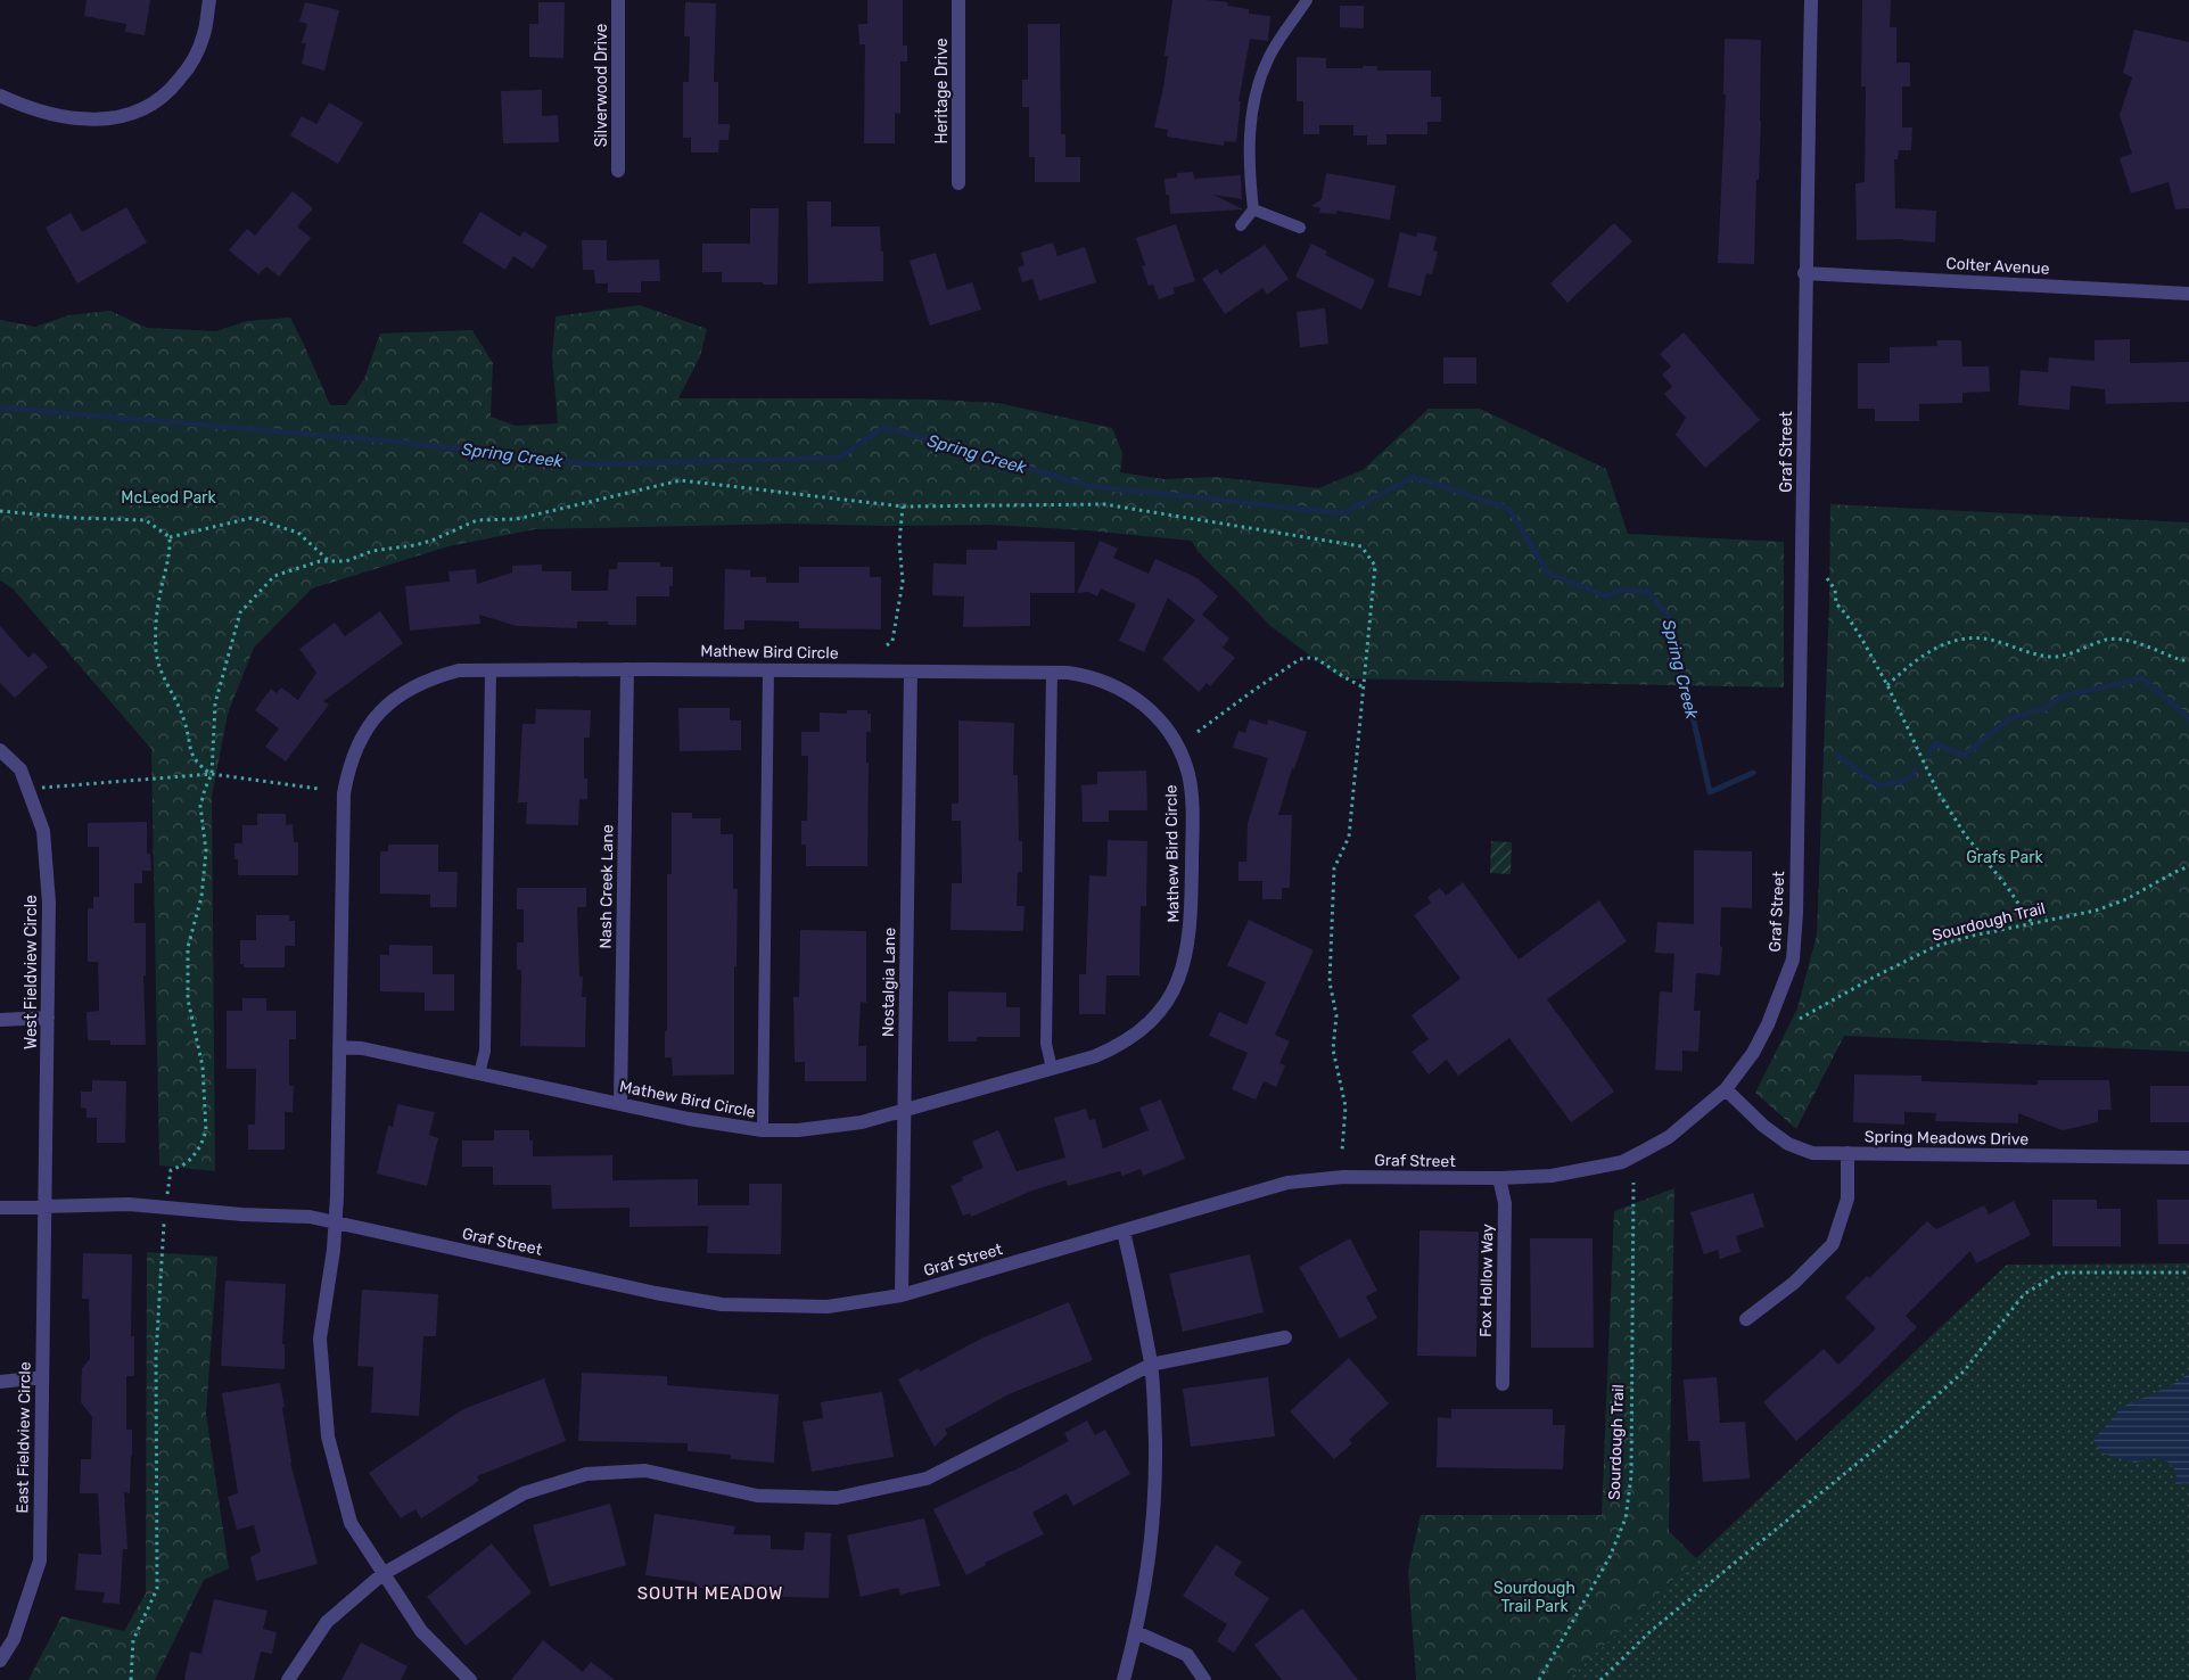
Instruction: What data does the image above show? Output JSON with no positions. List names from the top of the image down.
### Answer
{
  "streets": {
    "street": [
      "Silverwood Drive",
      "Heritage Drive",
      "Colter Avenue",
      "Graf Street",
      "Mathew Bird Circle",
      "Nash Creek Lane",
      "West Fieldview Circle",
      "Nostalgia Lane",
      "Spring Meadows Drive",
      "Fox Hollow Way",
      "East Fieldview Circle"
    ],
    "path": ["Sourdough Trail"]
  },
  "crossings": [
    ["Colter Avenue", "Graf Street"],
    ["Graf Street", "Mathew Bird Circle"],
    ["Graf Street", "West Fieldview Circle"],
    ["Graf Street", "Nostalgia Lane"],
    ["Graf Street", "Spring Meadows Drive"],
    ["Graf Street", "Fox Hollow Way"],
    ["Graf Street", "East Fieldview Circle"],
    ["Mathew Bird Circle", "Nash Creek Lane"],
    ["Mathew Bird Circle", "Nostalgia Lane"],
    ["West Fieldview Circle", "East Fieldview Circle"]
  ],
  "districts": ["SOUTH MEADOW"],
  "water": ["Spring Creek"],
  "parks": ["McLeod Park", "Grafs Park", "Sourdough Trail Park"]
}
